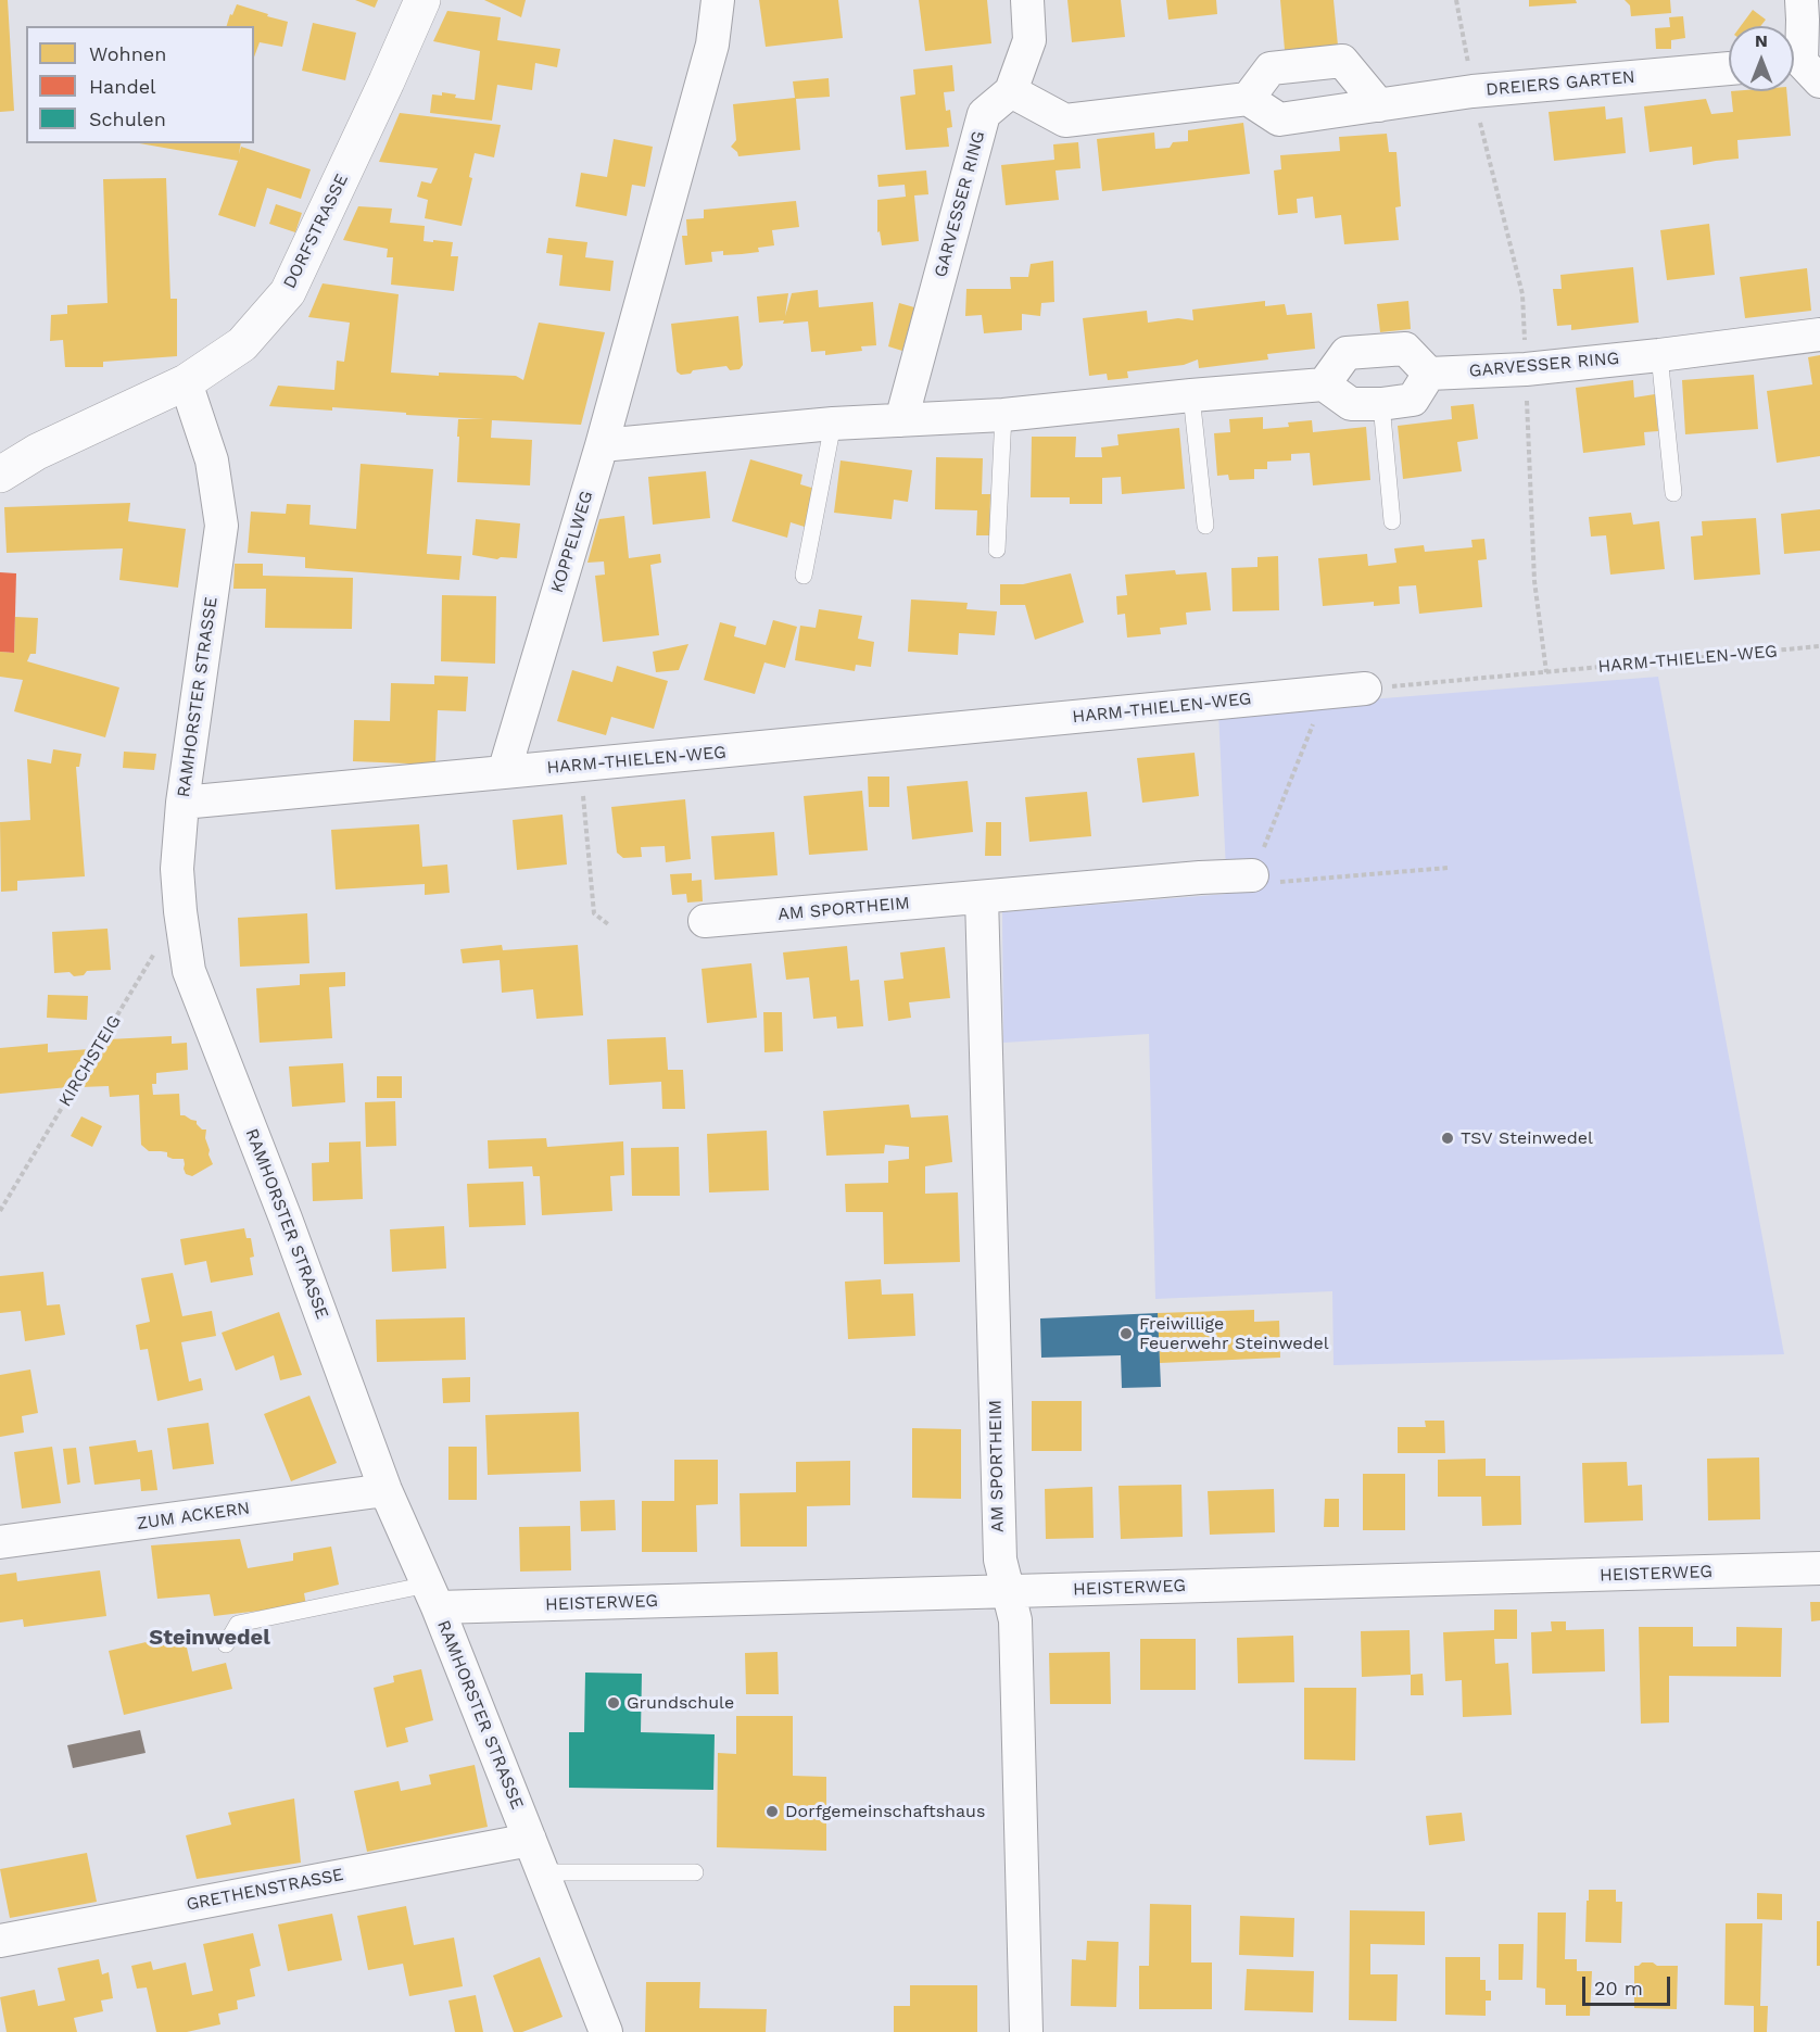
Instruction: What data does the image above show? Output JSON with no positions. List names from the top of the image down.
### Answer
{
  "streets": {
    "street": [
      "DREIERS GARTEN",
      "GARVESSER RING",
      "DORFSTRASSE",
      "KOPPELWEG",
      "HARM-THIELEN-WEG",
      "RAMHORSTER STRASSE",
      "AM SPORTHEIM",
      "ZUM ACKERN",
      "HEISTERWEG",
      "GRETHENSTRASSE"
    ],
    "path": ["KIRCHSTEIG"]
  },
  "crossings": [
    ["DORFSTRASSE", "RAMHORSTER STRASSE"],
    ["KOPPELWEG", "HARM-THIELEN-WEG"],
    ["RAMHORSTER STRASSE", "KIRCHSTEIG"],
    ["RAMHORSTER STRASSE", "ZUM ACKERN"],
    ["RAMHORSTER STRASSE", "HEISTERWEG"],
    ["RAMHORSTER STRASSE", "GRETHENSTRASSE"],
    ["AM SPORTHEIM", "HEISTERWEG"]
  ],
  "districts": ["Steinwedel"],
  "places": [
    "TSV Steinwedel",
    "Freiwillige Feuerwehr Steinwedel",
    "Grundschule",
    "Dorfgemeinschaftshaus"
  ],
  "legend": ["Wohnen", "Handel", "Schulen"],
  "scale_bar": "20 m",
  "north": "top"
}
